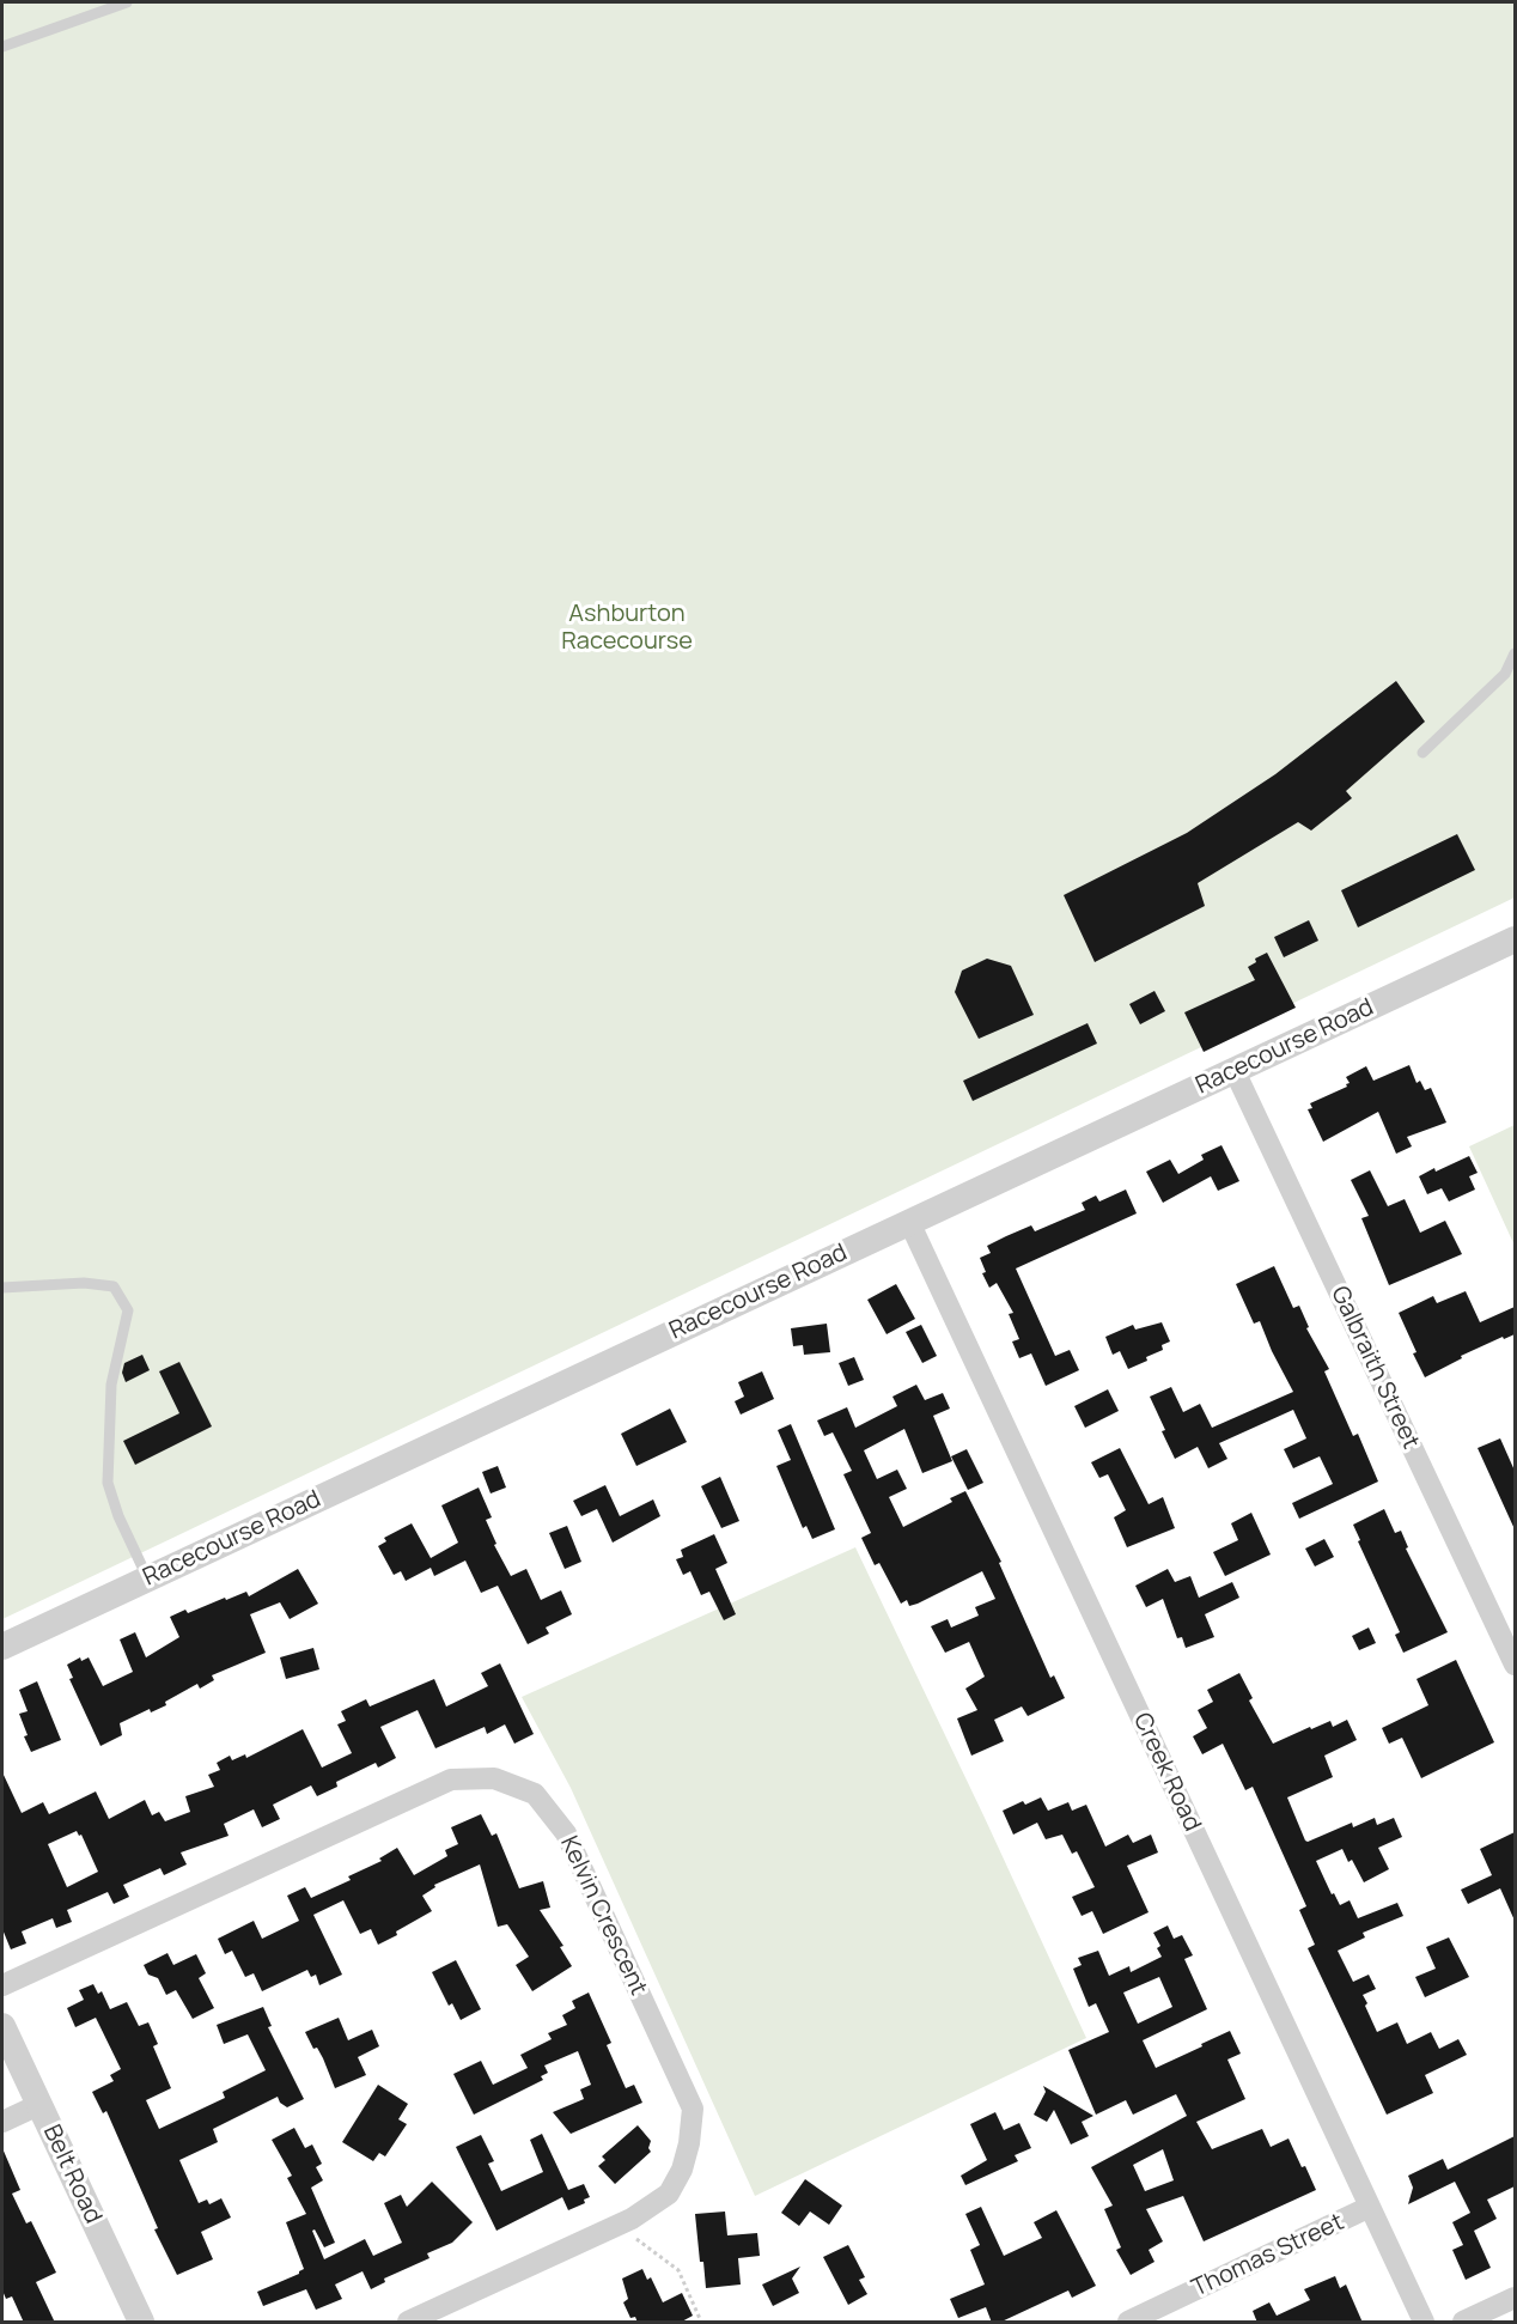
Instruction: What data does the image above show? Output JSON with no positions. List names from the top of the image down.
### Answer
{
  "streets": {
    "street": [
      "Racecourse Road",
      "Galbraith Street",
      "Creek Road",
      "Kelvin Crescent",
      "Belt Road",
      "Thomas Street"
    ]
  },
  "crossings": [
    ["Racecourse Road", "Galbraith Street"],
    ["Racecourse Road", "Creek Road"],
    ["Creek Road", "Thomas Street"]
  ],
  "parks": ["Ashburton Racecourse"]
}
